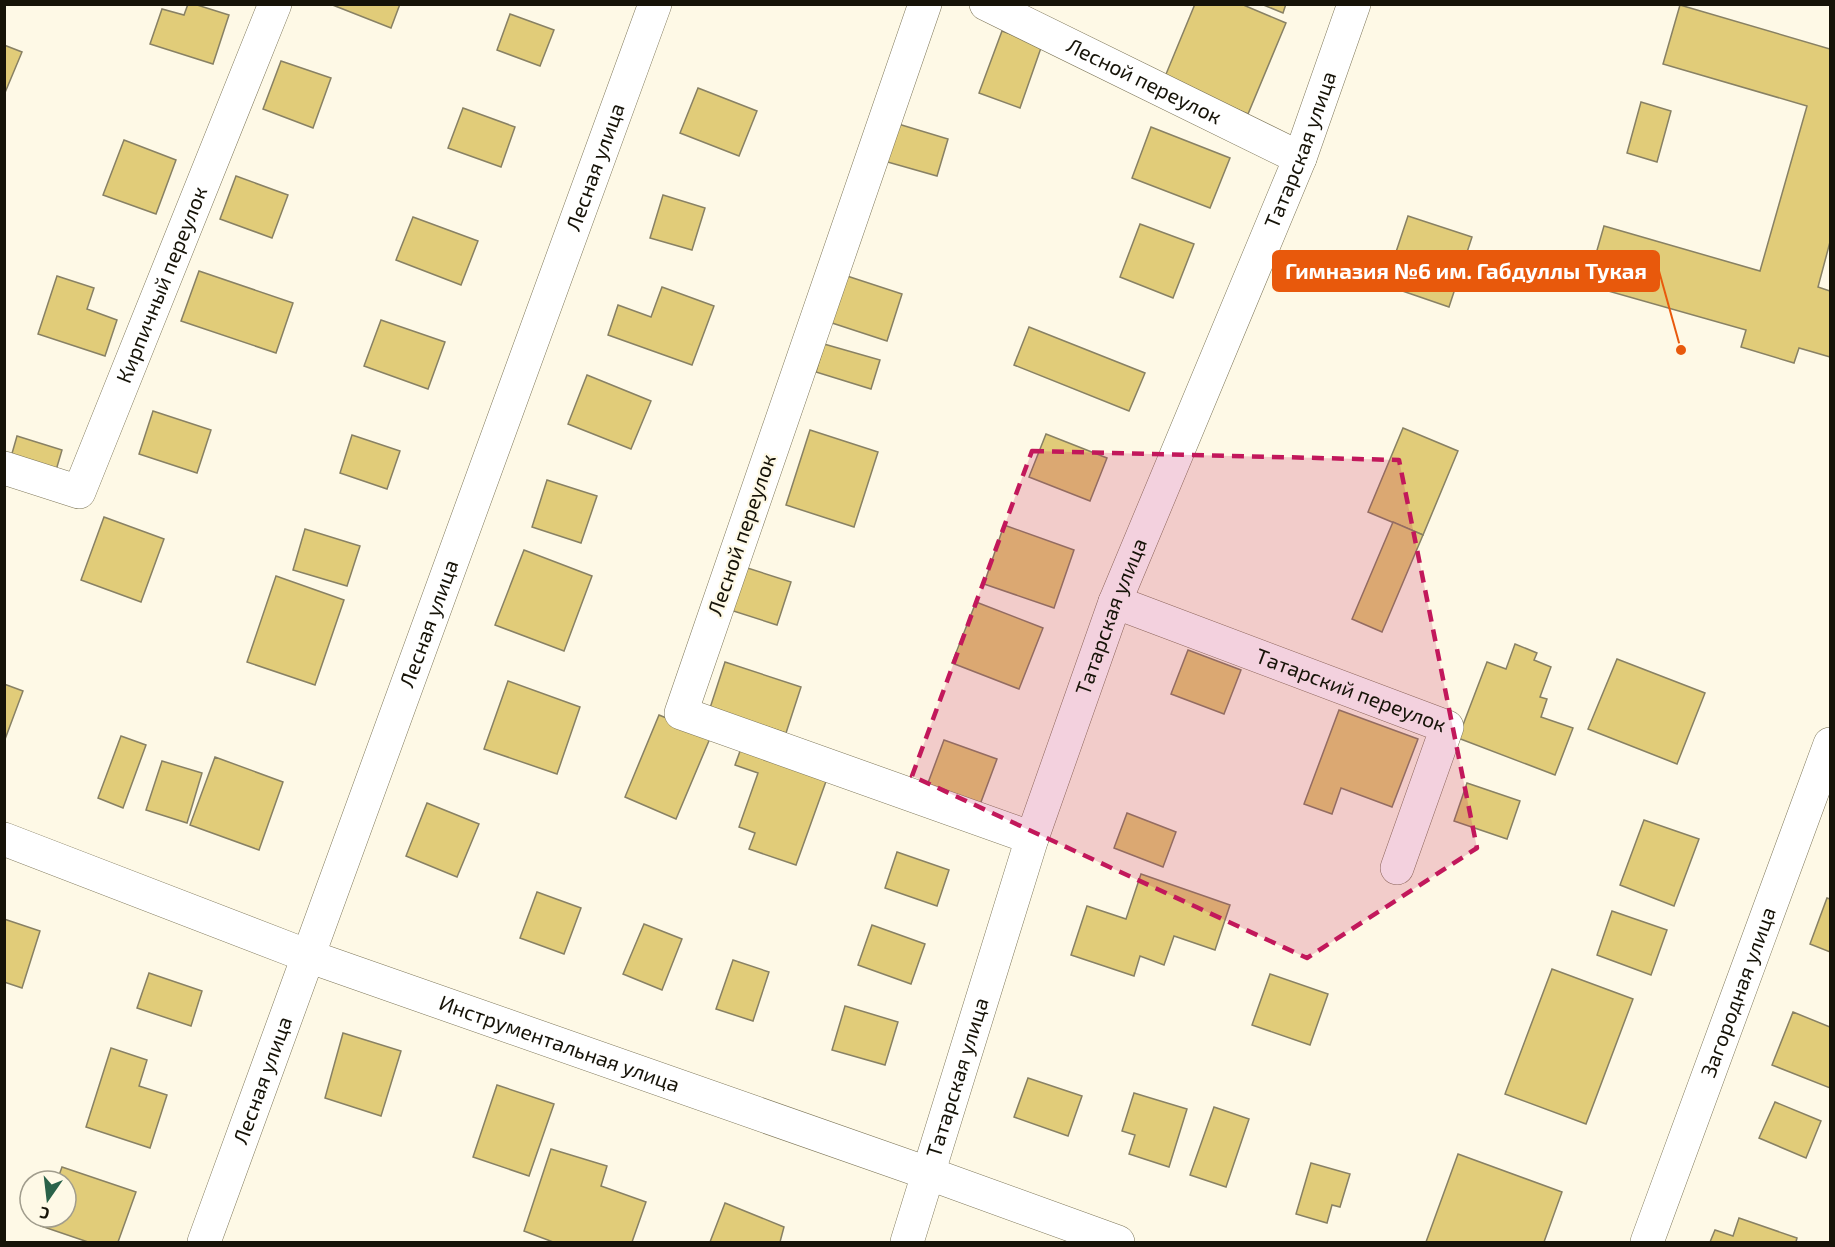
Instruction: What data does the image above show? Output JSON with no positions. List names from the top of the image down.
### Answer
{
  "streets": {
    "street": [
      "Лесной переулок",
      "Татарская улица",
      "Лесная улица",
      "Кирпичный переулок",
      "Татарский переулок",
      "Загородная улица",
      "Инструментальная улица"
    ]
  },
  "crossings": [
    ["Лесной переулок", "Татарская улица"],
    ["Татарская улица", "Татарский переулок"],
    ["Татарская улица", "Инструментальная улица"],
    ["Лесная улица", "Инструментальная улица"]
  ],
  "places": ["Гимназия №6 им. Габдуллы Тукая"],
  "north": "bottom"
}
